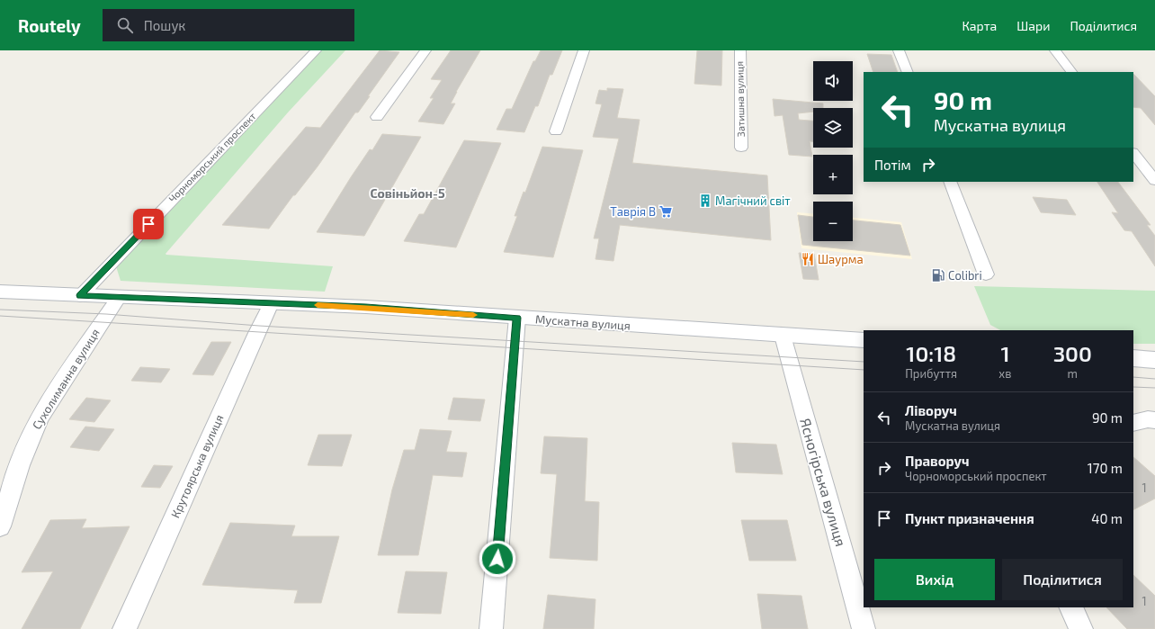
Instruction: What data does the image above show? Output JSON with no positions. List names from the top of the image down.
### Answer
{
  "streets": {
    "street": [
      "Затишна вулиця",
      "Чорноморський проспект",
      "Мускатна вулиця",
      "Сухолиманна вулиця",
      "Крутоярська вулиця",
      "Ясногірська вулиця"
    ]
  },
  "crossings": [
    ["Чорноморський проспект", "Мускатна вулиця"],
    ["Мускатна вулиця", "Сухолиманна вулиця"],
    ["Мускатна вулиця", "Крутоярська вулиця"],
    ["Мускатна вулиця", "Ясногірська вулиця"]
  ],
  "districts": ["Совіньйон-5"],
  "places": {
    "building": ["Магічний світ"],
    "supermarket": ["Таврія В"],
    "restaurant": ["Шаурма"],
    "fuel station": ["Colibri"]
  },
  "house_numbers": ["1", "1"],
  "page": {
    "header": "Routely",
    "search": "Пошук",
    "nav": ["Карта", "Шари", "Поділитися"],
    "map_buttons": ["+", "−"],
    "turn": ["90 m", "Мускатна вулиця"],
    "then": "Потім",
    "eta": [
      "10:18",
      "Прибуття",
      "1",
      "хв",
      "300",
      "m"
    ],
    "list": [
      {
        "name": "Ліворуч",
        "note": "Мускатна вулиця",
        "value": "90 m"
      },
      {
        "name": "Праворуч",
        "note": "Чорноморський проспект",
        "value": "170 m"
      },
      {
        "name": "Пункт призначення",
        "value": "40 m"
      }
    ],
    "buttons": ["Вихід", "Поділитися"]
  }
}
